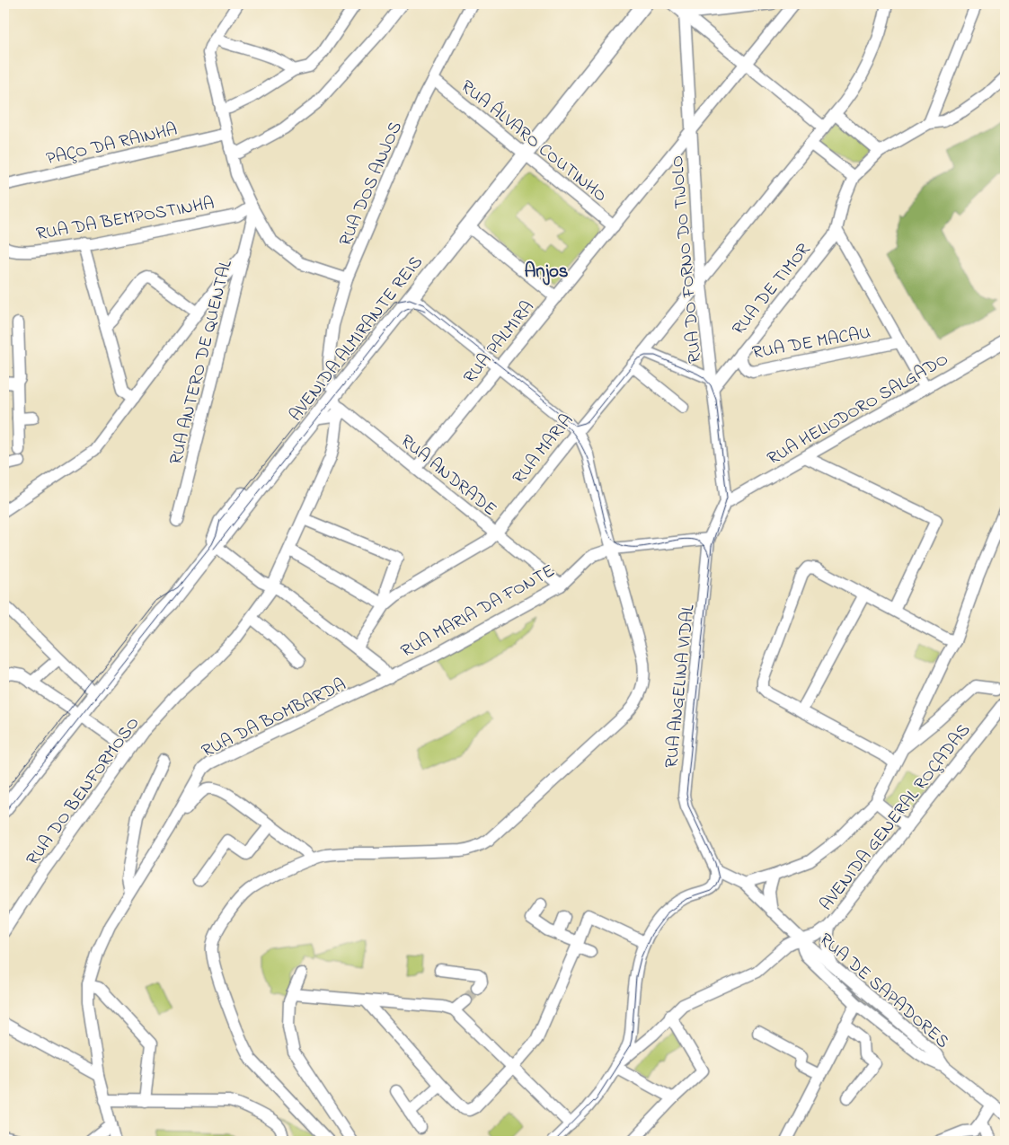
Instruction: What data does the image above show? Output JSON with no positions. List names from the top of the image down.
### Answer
{
  "streets": {
    "main road": ["AVENIDA ALMIRANTE REIS"],
    "street": [
      "RUA ÁLVARO COUTINHO",
      "PAÇO DA RAINHA",
      "RUA DOS ANJOS",
      "RUA DA BEMPOSTINHA",
      "RUA DO FORNO DO TIJOLO",
      "RUA DE TIMOR",
      "RUA PALMIRA",
      "RUA DE MACAU",
      "RUA ANTERO DE QUENTAL",
      "RUA HELIODORO SALGADO",
      "RUA MARIA",
      "RUA ANDRADE",
      "RUA MARIA DA FONTE",
      "RUA ANGELINA VIDAL",
      "RUA DA BOMBARDA",
      "RUA DO BENFORMOSO",
      "AVENIDA GENERAL ROÇADAS",
      "RUA DE SAPADORES"
    ]
  },
  "crossings": [
    ["RUA ÁLVARO COUTINHO", "RUA DOS ANJOS"],
    ["RUA ÁLVARO COUTINHO", "AVENIDA ALMIRANTE REIS"],
    ["RUA ÁLVARO COUTINHO", "RUA PALMIRA"],
    ["RUA DOS ANJOS", "AVENIDA ALMIRANTE REIS"],
    ["RUA DA BEMPOSTINHA", "RUA ANTERO DE QUENTAL"],
    ["RUA DO FORNO DO TIJOLO", "RUA DE TIMOR"],
    ["RUA DO FORNO DO TIJOLO", "RUA PALMIRA"],
    ["RUA DO FORNO DO TIJOLO", "RUA HELIODORO SALGADO"],
    ["RUA DO FORNO DO TIJOLO", "RUA MARIA"],
    ["RUA DO FORNO DO TIJOLO", "RUA ANGELINA VIDAL"],
    ["RUA DE TIMOR", "RUA DE MACAU"],
    ["RUA PALMIRA", "RUA ANDRADE"],
    ["RUA HELIODORO SALGADO", "RUA ANGELINA VIDAL"],
    ["RUA MARIA", "RUA ANDRADE"],
    ["RUA ANDRADE", "RUA MARIA DA FONTE"],
    ["RUA MARIA DA FONTE", "RUA ANGELINA VIDAL"],
    ["RUA MARIA DA FONTE", "RUA DA BOMBARDA"],
    ["RUA ANGELINA VIDAL", "RUA DE SAPADORES"],
    ["AVENIDA GENERAL ROÇADAS", "RUA DE SAPADORES"]
  ],
  "districts": ["Anjos"]
}
